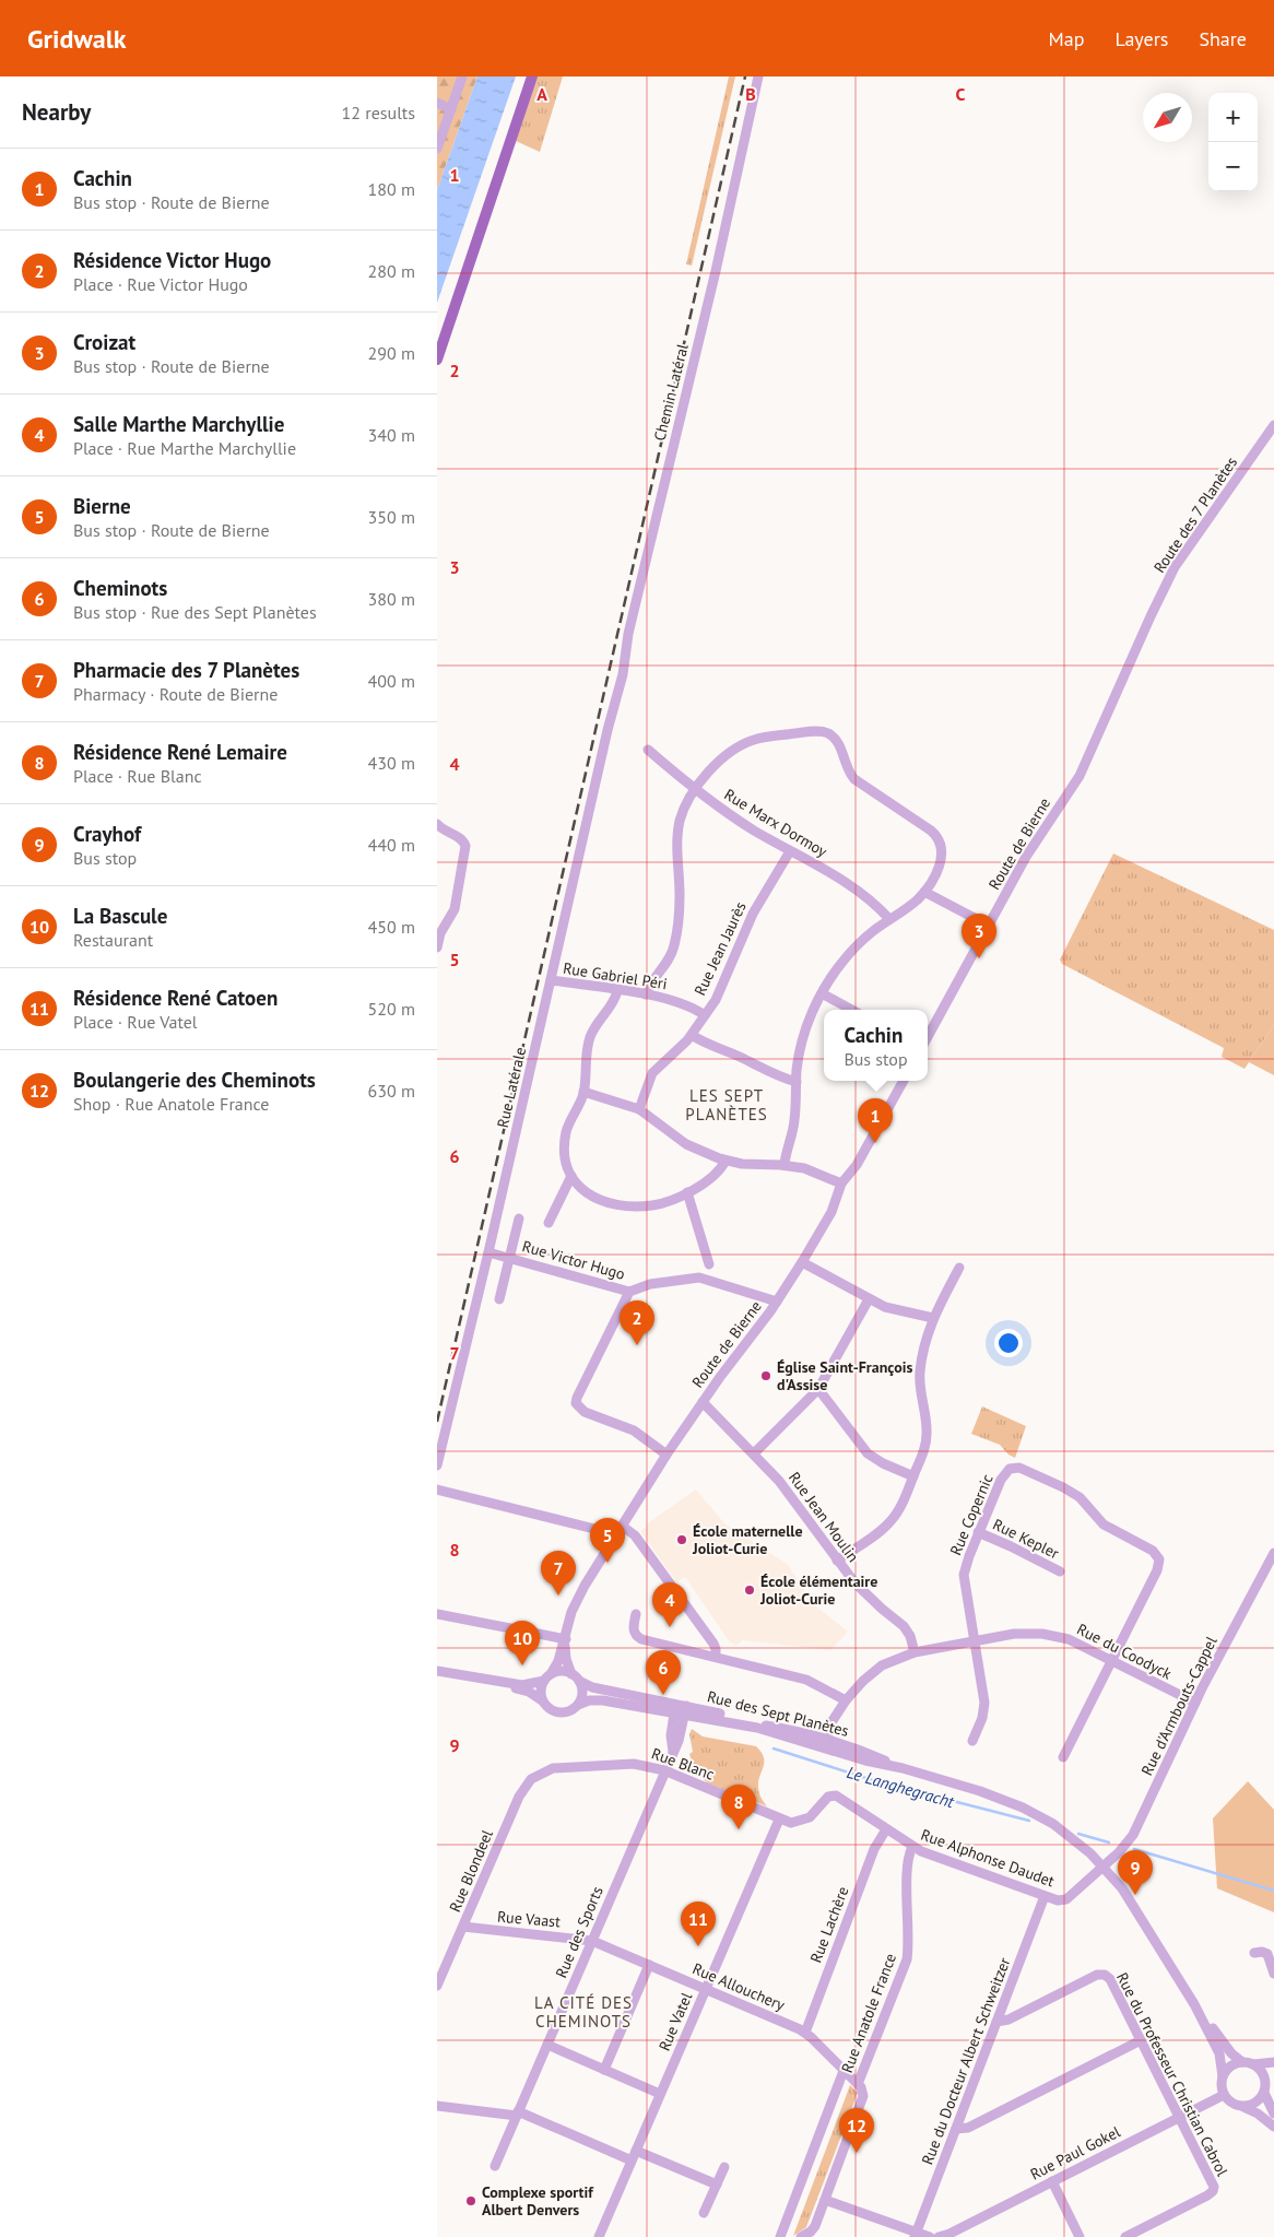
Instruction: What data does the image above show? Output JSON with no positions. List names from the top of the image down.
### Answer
{
  "streets": {
    "street": [
      "Chemin Latéral",
      "Route des 7 Planètes",
      "Rue Marx Dormoy",
      "Route de Bierne",
      "Rue Jean Jaurès",
      "Rue Gabriel Péri",
      "Rue Latérale",
      "Rue Victor Hugo",
      "Rue Copernic",
      "Rue Jean Moulin",
      "Rue Kepler",
      "Rue du Coodyck",
      "Rue d'Armbouts-Cappel",
      "Rue des Sept Planètes",
      "Rue Blanc",
      "Rue Alphonse Daudet",
      "Rue Blondeel",
      "Rue Vaast",
      "Rue Lachère",
      "Rue des Sports",
      "Rue Allouchery",
      "Rue Anatole France",
      "Rue Vatel",
      "Rue du Docteur Albert Schweitzer",
      "Rue du Professeur Christian Cabrol",
      "Rue Paul Gokel"
    ]
  },
  "crossings": [
    ["Chemin Latéral", "Rue Latérale"],
    ["Route des 7 Planètes", "Route de Bierne"],
    ["Rue Marx Dormoy", "Rue Jean Jaurès"],
    ["Route de Bierne", "Rue Victor Hugo"],
    ["Route de Bierne", "Rue Jean Moulin"],
    ["Route de Bierne", "Rue des Sept Planètes"],
    ["Rue Jean Jaurès", "Rue Gabriel Péri"],
    ["Rue Gabriel Péri", "Rue Latérale"],
    ["Rue Latérale", "Rue Victor Hugo"],
    ["Rue Copernic", "Rue Kepler"],
    ["Rue Copernic", "Rue du Coodyck"],
    ["Rue Jean Moulin", "Rue du Coodyck"],
    ["Rue du Coodyck", "Rue d'Armbouts-Cappel"],
    ["Rue du Coodyck", "Rue des Sept Planètes"],
    ["Rue d'Armbouts-Cappel", "Rue des Sept Planètes"],
    ["Rue d'Armbouts-Cappel", "Rue Alphonse Daudet"],
    ["Rue des Sept Planètes", "Rue Alphonse Daudet"],
    ["Rue des Sept Planètes", "Rue des Sports"],
    ["Rue Blanc", "Rue Alphonse Daudet"],
    ["Rue Blanc", "Rue Blondeel"],
    ["Rue Blanc", "Rue Lachère"],
    ["Rue Blanc", "Rue des Sports"],
    ["Rue Blanc", "Rue Vatel"],
    ["Rue Alphonse Daudet", "Rue Lachère"],
    ["Rue Alphonse Daudet", "Rue Anatole France"],
    ["Rue Alphonse Daudet", "Rue du Docteur Albert Schweitzer"],
    ["Rue Blondeel", "Rue Vaast"],
    ["Rue Vaast", "Rue des Sports"],
    ["Rue Vaast", "Rue Allouchery"],
    ["Rue Lachère", "Rue Allouchery"],
    ["Rue des Sports", "Rue Allouchery"],
    ["Rue Allouchery", "Rue Anatole France"],
    ["Rue Allouchery", "Rue Vatel"],
    ["Rue du Docteur Albert Schweitzer", "Rue du Professeur Christian Cabrol"],
    ["Rue du Professeur Christian Cabrol", "Rue Paul Gokel"]
  ],
  "districts": ["LES SEPT PLANÈTES", "LA CITÉ DES CHEMINOTS"],
  "water": ["Le Langhegracht"],
  "places": [
    "Église Saint-François d'Assise",
    "École maternelle Joliot-Curie",
    "École élémentaire Joliot-Curie",
    "Complexe sportif Albert Denvers"
  ],
  "north": "bottom left",
  "page": {
    "header": "Gridwalk",
    "nav": ["Map", "Layers", "Share"],
    "heading": ["Nearby", "12 results"],
    "map_buttons": ["+", "−"],
    "list": [
      {
        "mark": "1",
        "name": "Cachin",
        "note": "Bus stop · Route de Bierne",
        "value": "180 m"
      },
      {
        "mark": "2",
        "name": "Résidence Victor Hugo",
        "note": "Place · Rue Victor Hugo",
        "value": "280 m"
      },
      {
        "mark": "3",
        "name": "Croizat",
        "note": "Bus stop · Route de Bierne",
        "value": "290 m"
      },
      {
        "mark": "4",
        "name": "Salle Marthe Marchyllie",
        "note": "Place · Rue Marthe Marchyllie",
        "value": "340 m"
      },
      {
        "mark": "5",
        "name": "Bierne",
        "note": "Bus stop · Route de Bierne",
        "value": "350 m"
      },
      {
        "mark": "6",
        "name": "Cheminots",
        "note": "Bus stop · Rue des Sept Planètes",
        "value": "380 m"
      },
      {
        "mark": "7",
        "name": "Pharmacie des 7 Planètes",
        "note": "Pharmacy · Route de Bierne",
        "value": "400 m"
      },
      {
        "mark": "8",
        "name": "Résidence René Lemaire",
        "note": "Place · Rue Blanc",
        "value": "430 m"
      },
      {
        "mark": "9",
        "name": "Crayhof",
        "note": "Bus stop",
        "value": "440 m"
      },
      {
        "mark": "10",
        "name": "La Bascule",
        "note": "Restaurant",
        "value": "450 m"
      },
      {
        "mark": "11",
        "name": "Résidence René Catoen",
        "note": "Place · Rue Vatel",
        "value": "520 m"
      },
      {
        "mark": "12",
        "name": "Boulangerie des Cheminots",
        "note": "Shop · Rue Anatole France",
        "value": "630 m"
      }
    ],
    "pins": [
      "3",
      "1",
      "2",
      "5",
      "7",
      "4",
      "10",
      "6",
      "8",
      "9",
      "11",
      "12"
    ],
    "popup": ["Cachin", "Bus stop"]
  },
  "grid": {
    "columns": ["A", "B", "C"],
    "rows": [
      "1",
      "2",
      "3",
      "4",
      "5",
      "6",
      "7",
      "8",
      "9"
    ]
  }
}
